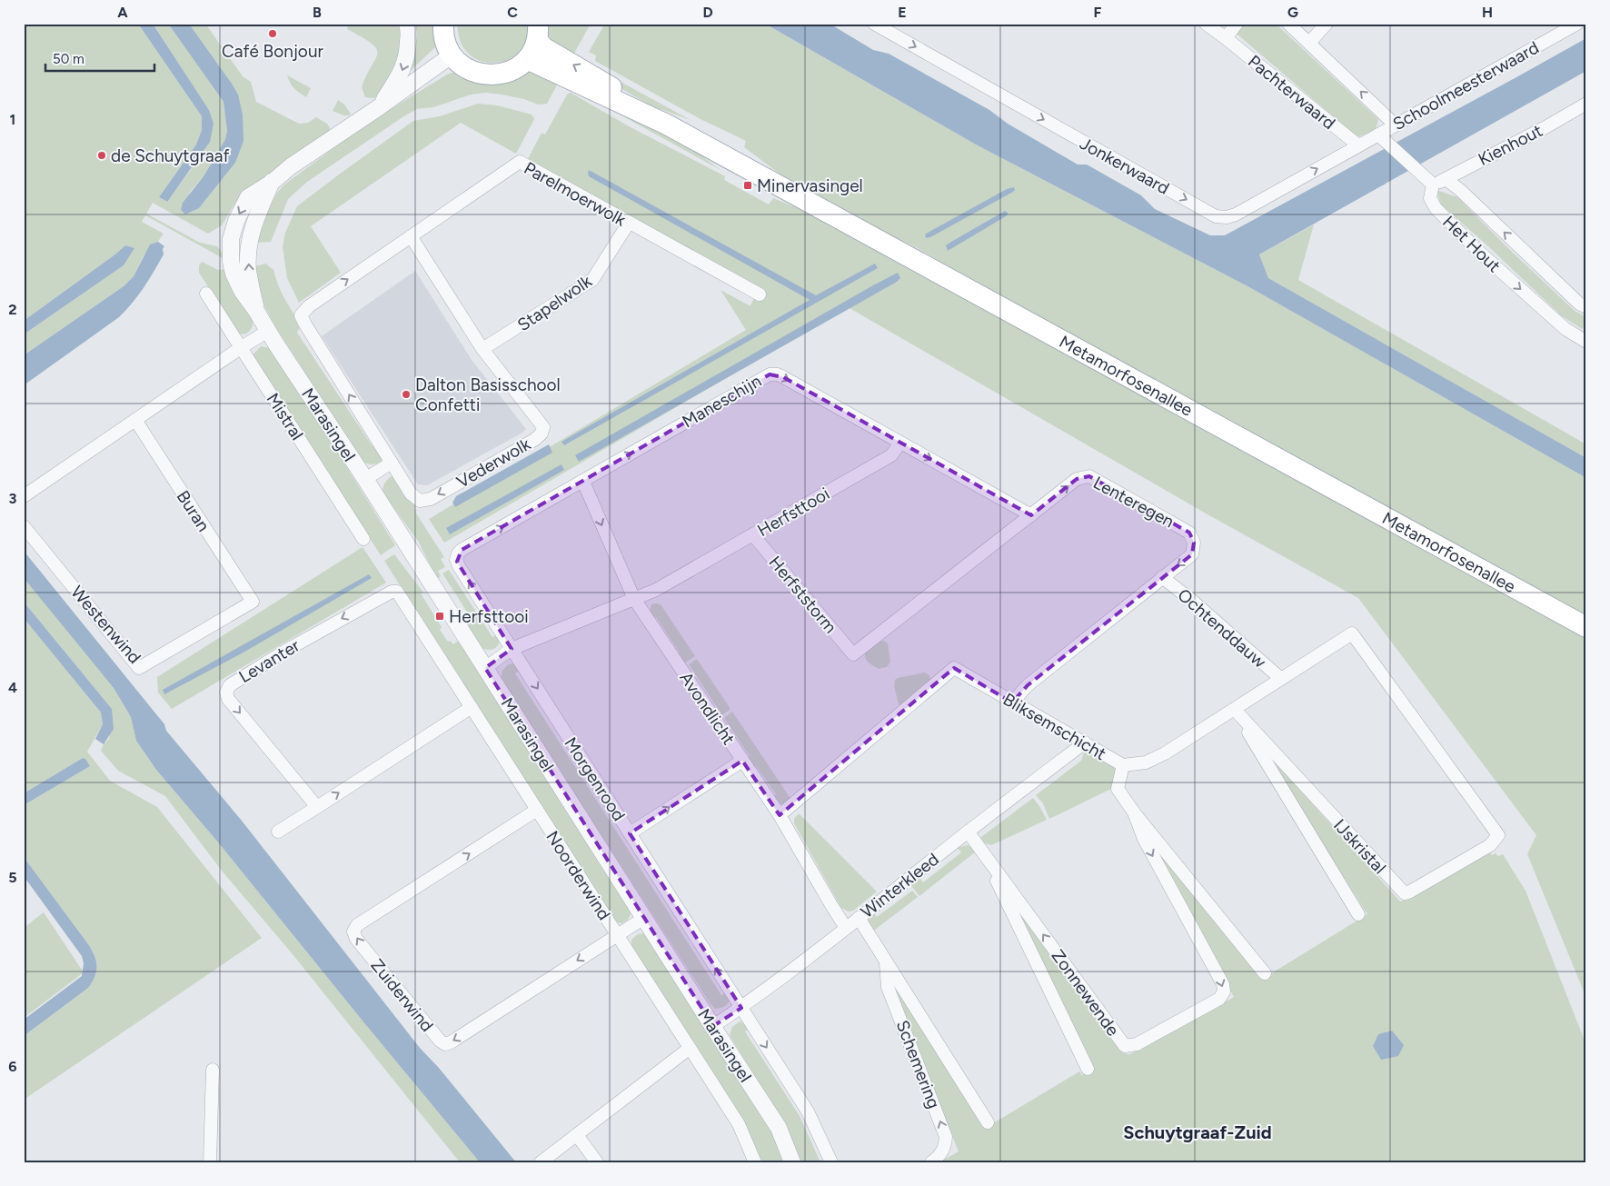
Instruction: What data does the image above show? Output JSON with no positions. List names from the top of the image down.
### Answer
{
  "streets": {
    "main road": ["Metamorfosenallee"],
    "street": [
      "Schoolmeesterwaard",
      "Pachterwaard",
      "Kienhout",
      "Jonkerwaard",
      "Parelmoerwolk",
      "Het Hout",
      "Stapelwolk",
      "Maneschijn",
      "Mistral",
      "Marasingel",
      "Vederwolk",
      "Lenteregen",
      "Buran",
      "Herfsttooi",
      "Herfststorm",
      "Westenwind",
      "Ochtenddauw",
      "Levanter",
      "Avondlicht",
      "Bliksemschicht",
      "Morgenrood",
      "IJskristal",
      "Noorderwind",
      "Winterkleed",
      "Zonnewende",
      "Zuiderwind",
      "Schemering"
    ]
  },
  "crossings": [
    ["Schoolmeesterwaard", "Jonkerwaard"],
    ["Pachterwaard", "Jonkerwaard"],
    ["Kienhout", "Het Hout"],
    ["Parelmoerwolk", "Stapelwolk"],
    ["Parelmoerwolk", "Vederwolk"],
    ["Stapelwolk", "Vederwolk"],
    ["Maneschijn", "Lenteregen"],
    ["Maneschijn", "Herfsttooi"],
    ["Maneschijn", "Avondlicht"],
    ["Maneschijn", "Morgenrood"],
    ["Marasingel", "Herfsttooi"],
    ["Marasingel", "Winterkleed"],
    ["Marasingel", "Zuiderwind"],
    ["Lenteregen", "Herfststorm"],
    ["Lenteregen", "Ochtenddauw"],
    ["Lenteregen", "Bliksemschicht"],
    ["Buran", "Westenwind"],
    ["Herfsttooi", "Herfststorm"],
    ["Herfsttooi", "Avondlicht"],
    ["Herfsttooi", "Morgenrood"],
    ["Ochtenddauw", "Bliksemschicht"],
    ["Levanter", "Noorderwind"],
    ["Avondlicht", "Bliksemschicht"],
    ["Avondlicht", "Winterkleed"],
    ["Bliksemschicht", "IJskristal"],
    ["Bliksemschicht", "Winterkleed"],
    ["Bliksemschicht", "Zonnewende"],
    ["Morgenrood", "Winterkleed"],
    ["Noorderwind", "Zuiderwind"],
    ["Winterkleed", "Zonnewende"],
    ["Winterkleed", "Schemering"]
  ],
  "one_way": ["Jonkerwaard", "Maneschijn"],
  "districts": ["Schuytgraaf-Zuid"],
  "places": {
    "other": ["Café Bonjour", "de Schuytgraaf", "Dalton Basisschool Confetti"],
    "transit": ["Minervasingel", "Herfsttooi"]
  },
  "scale_bar": "50 m",
  "grid": {
    "columns": [
      "A",
      "B",
      "C",
      "D",
      "E",
      "F",
      "G",
      "H"
    ],
    "rows": [
      "1",
      "2",
      "3",
      "4",
      "5",
      "6"
    ]
  }
}
